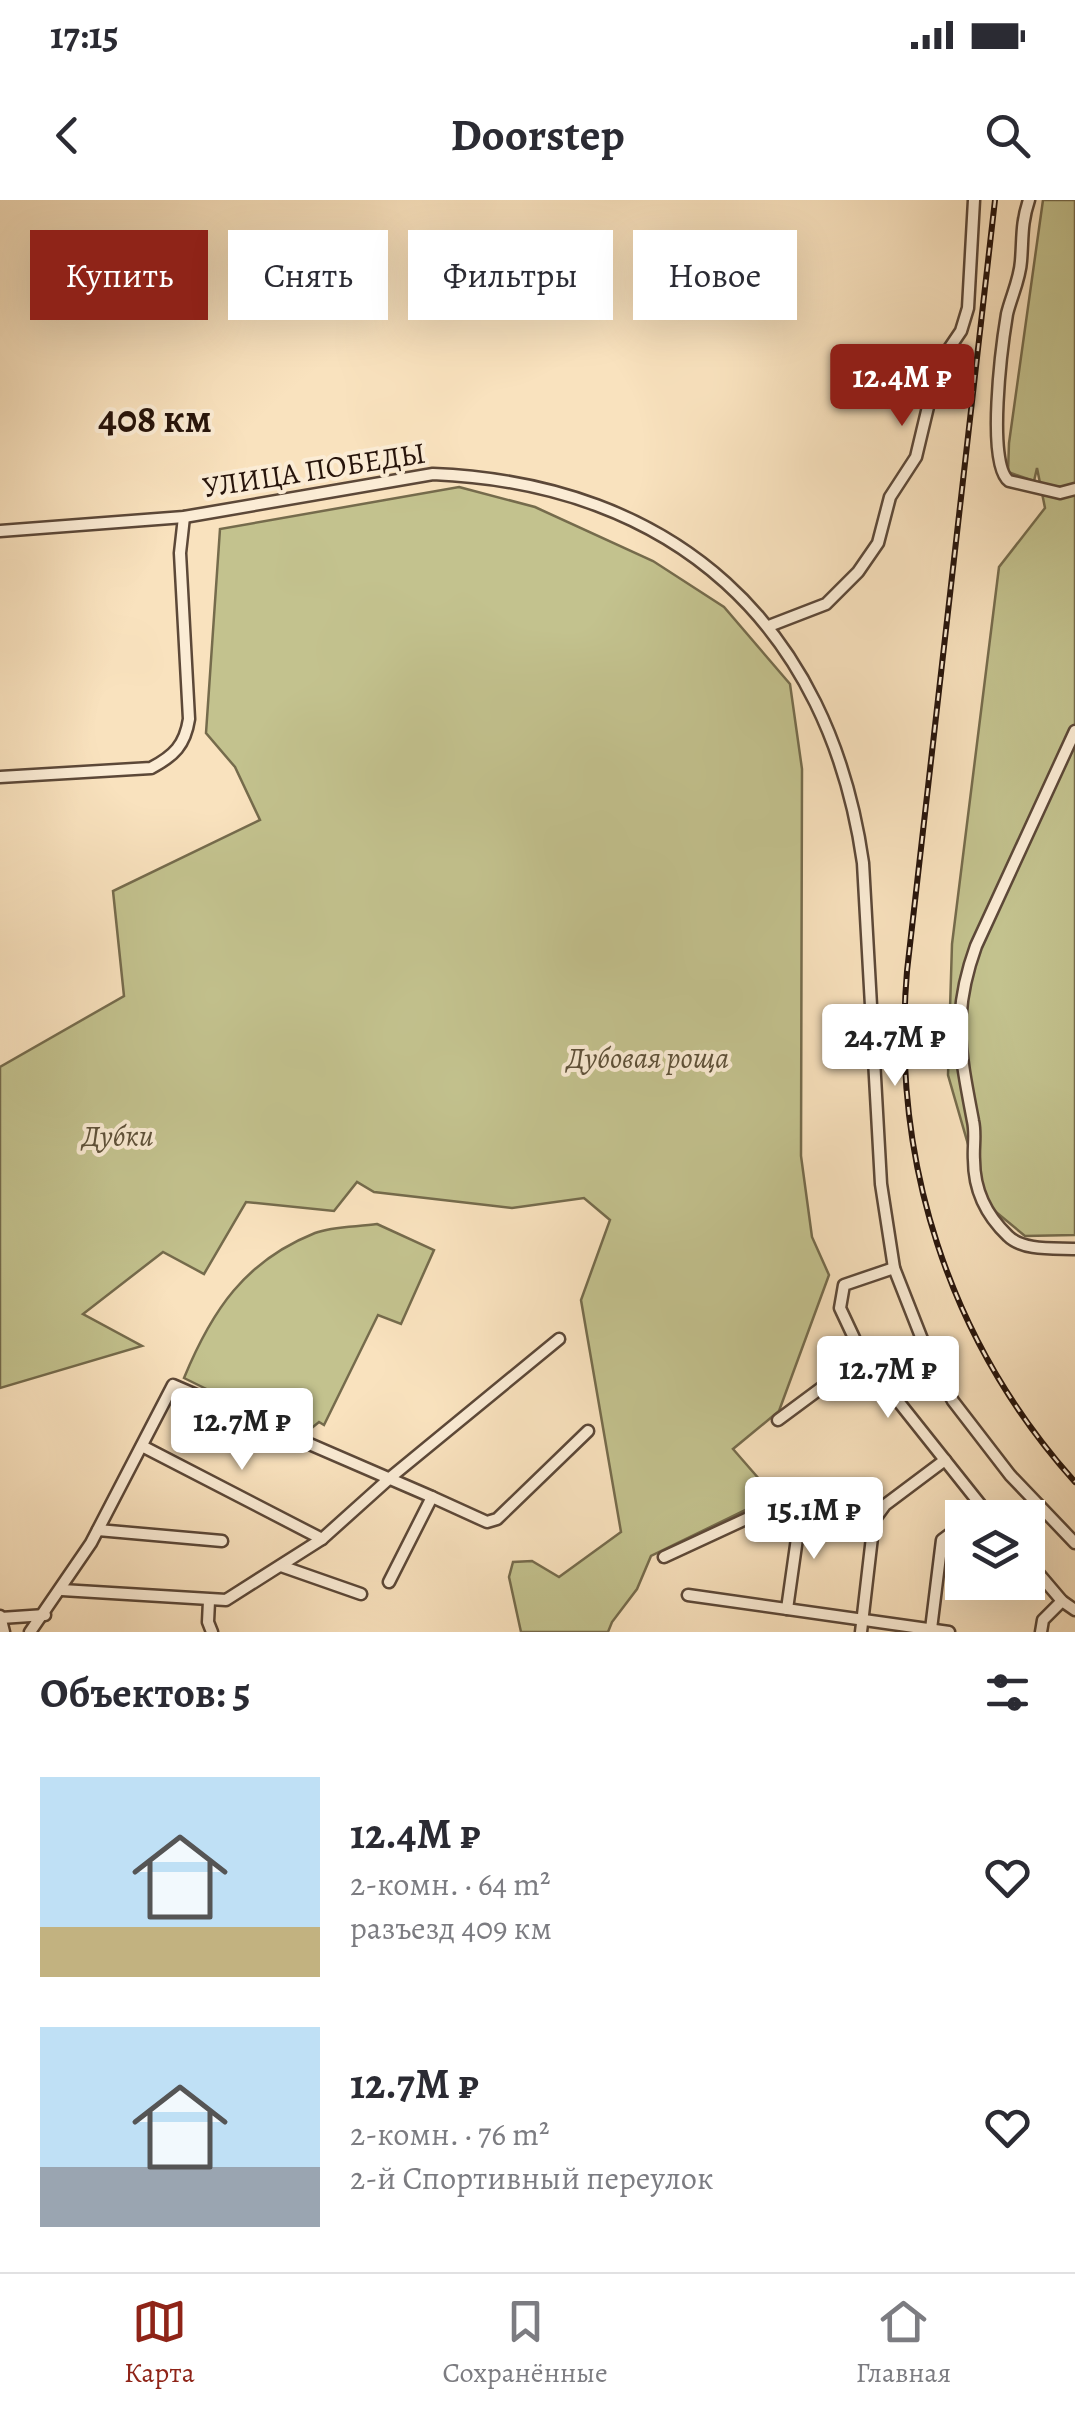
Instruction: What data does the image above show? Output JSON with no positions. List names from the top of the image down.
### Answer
{
  "streets": {
    "street": ["УЛИЦА ПОБЕДЫ"]
  },
  "districts": ["408 км"],
  "parks": ["Дубовая роща", "Дубки"],
  "page": {
    "status": "17:15",
    "header": "Doorstep",
    "chip": [
      "Купить",
      "Снять",
      "Фильтры",
      "Новое"
    ],
    "price": [
      "12.4M ₽",
      "24.7M ₽",
      "12.7M ₽",
      "12.7M ₽",
      "15.1M ₽"
    ],
    "heading": "Объектов: 5",
    "list": [
      {
        "name": "12.4M ₽",
        "note": "2-комн. · 64 m² · разъезд 409 км"
      },
      {
        "name": "12.7M ₽",
        "note": "2-комн. · 76 m² · 2-й Спортивный переулок"
      }
    ],
    "tabs": ["Карта", "Сохранённые", "Главная"]
  }
}
